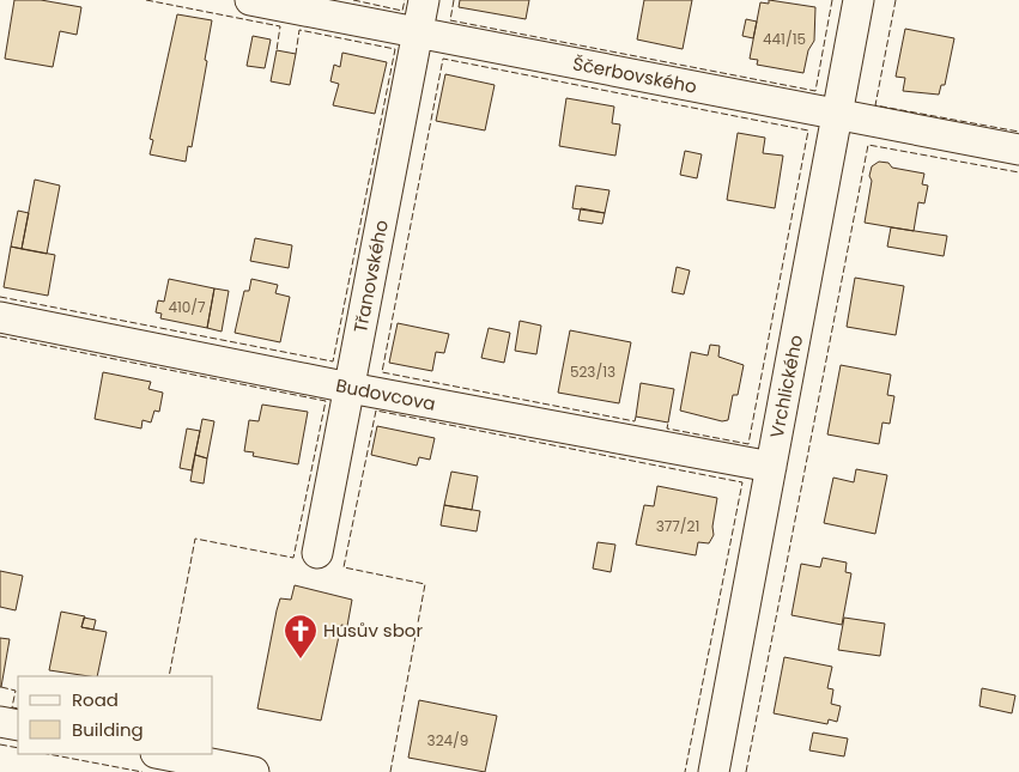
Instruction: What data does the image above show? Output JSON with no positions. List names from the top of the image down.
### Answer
{
  "streets": {
    "street": [
      "Ščerbovského",
      "Třanovského",
      "Vrchlického",
      "Budovcova"
    ]
  },
  "crossings": [
    ["Ščerbovského", "Třanovského"],
    ["Ščerbovského", "Vrchlického"],
    ["Třanovského", "Budovcova"],
    ["Vrchlického", "Budovcova"]
  ],
  "places": {
    "church": ["Husův sbor"]
  },
  "house_numbers": [
    "441/15",
    "410/7",
    "523/13",
    "377/21",
    "324/9"
  ],
  "legend": ["Road", "Building"]
}
